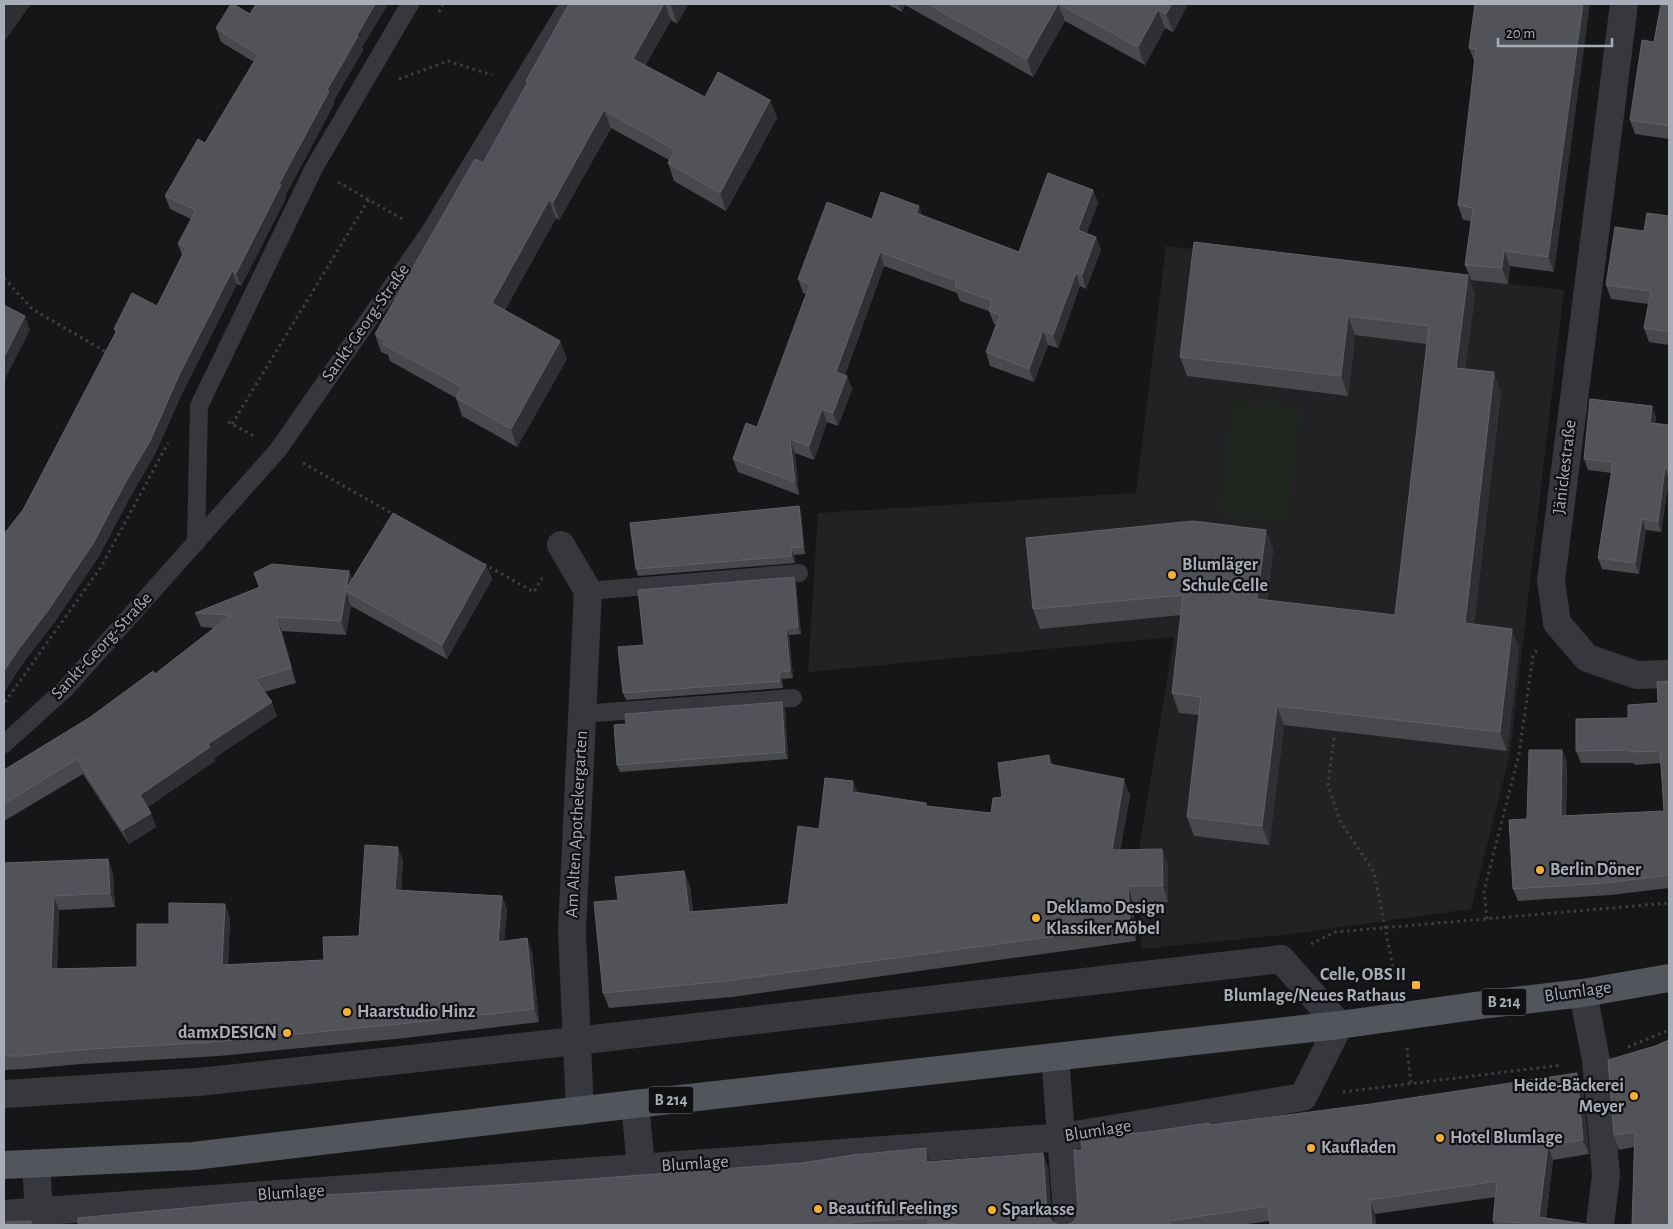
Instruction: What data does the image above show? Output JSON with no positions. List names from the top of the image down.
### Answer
{
  "streets": {
    "main road": ["Blumlage", "B 214"],
    "street": ["Jänickestraße", "Am Alten Apothekergarten"],
    "lane": ["Sankt-Georg-Straße"]
  },
  "crossings": [
    ["Am Alten Apothekergarten", "Blumlage"]
  ],
  "places": {
    "other": [
      "Blumläger Schule Celle",
      "Berlin Döner",
      "Deklamo Design Klassiker Möbel",
      "Haarstudio Hinz",
      "damxDESIGN",
      "Heide-Bäckerei Meyer",
      "Hotel Blumlage",
      "Kaufladen",
      "Beautiful Feelings",
      "Sparkasse"
    ],
    "transit": ["Celle, OBS II Blumlage/Neues Rathaus"]
  },
  "scale_bar": "20 m"
}
